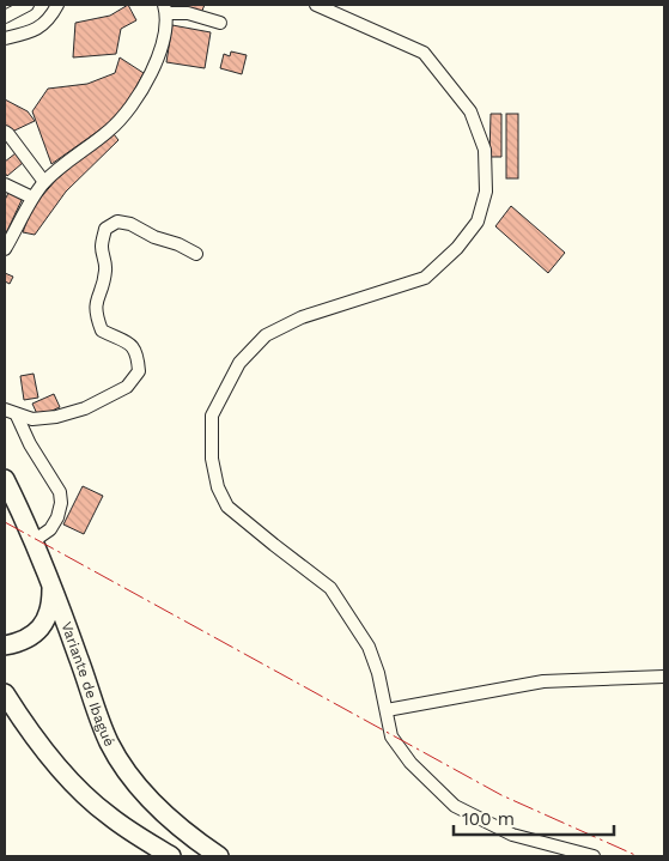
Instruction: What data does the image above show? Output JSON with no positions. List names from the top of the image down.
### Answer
{
  "streets": {
    "highway": ["Variante de Ibagué"]
  },
  "scale_bar": "100 m"
}
